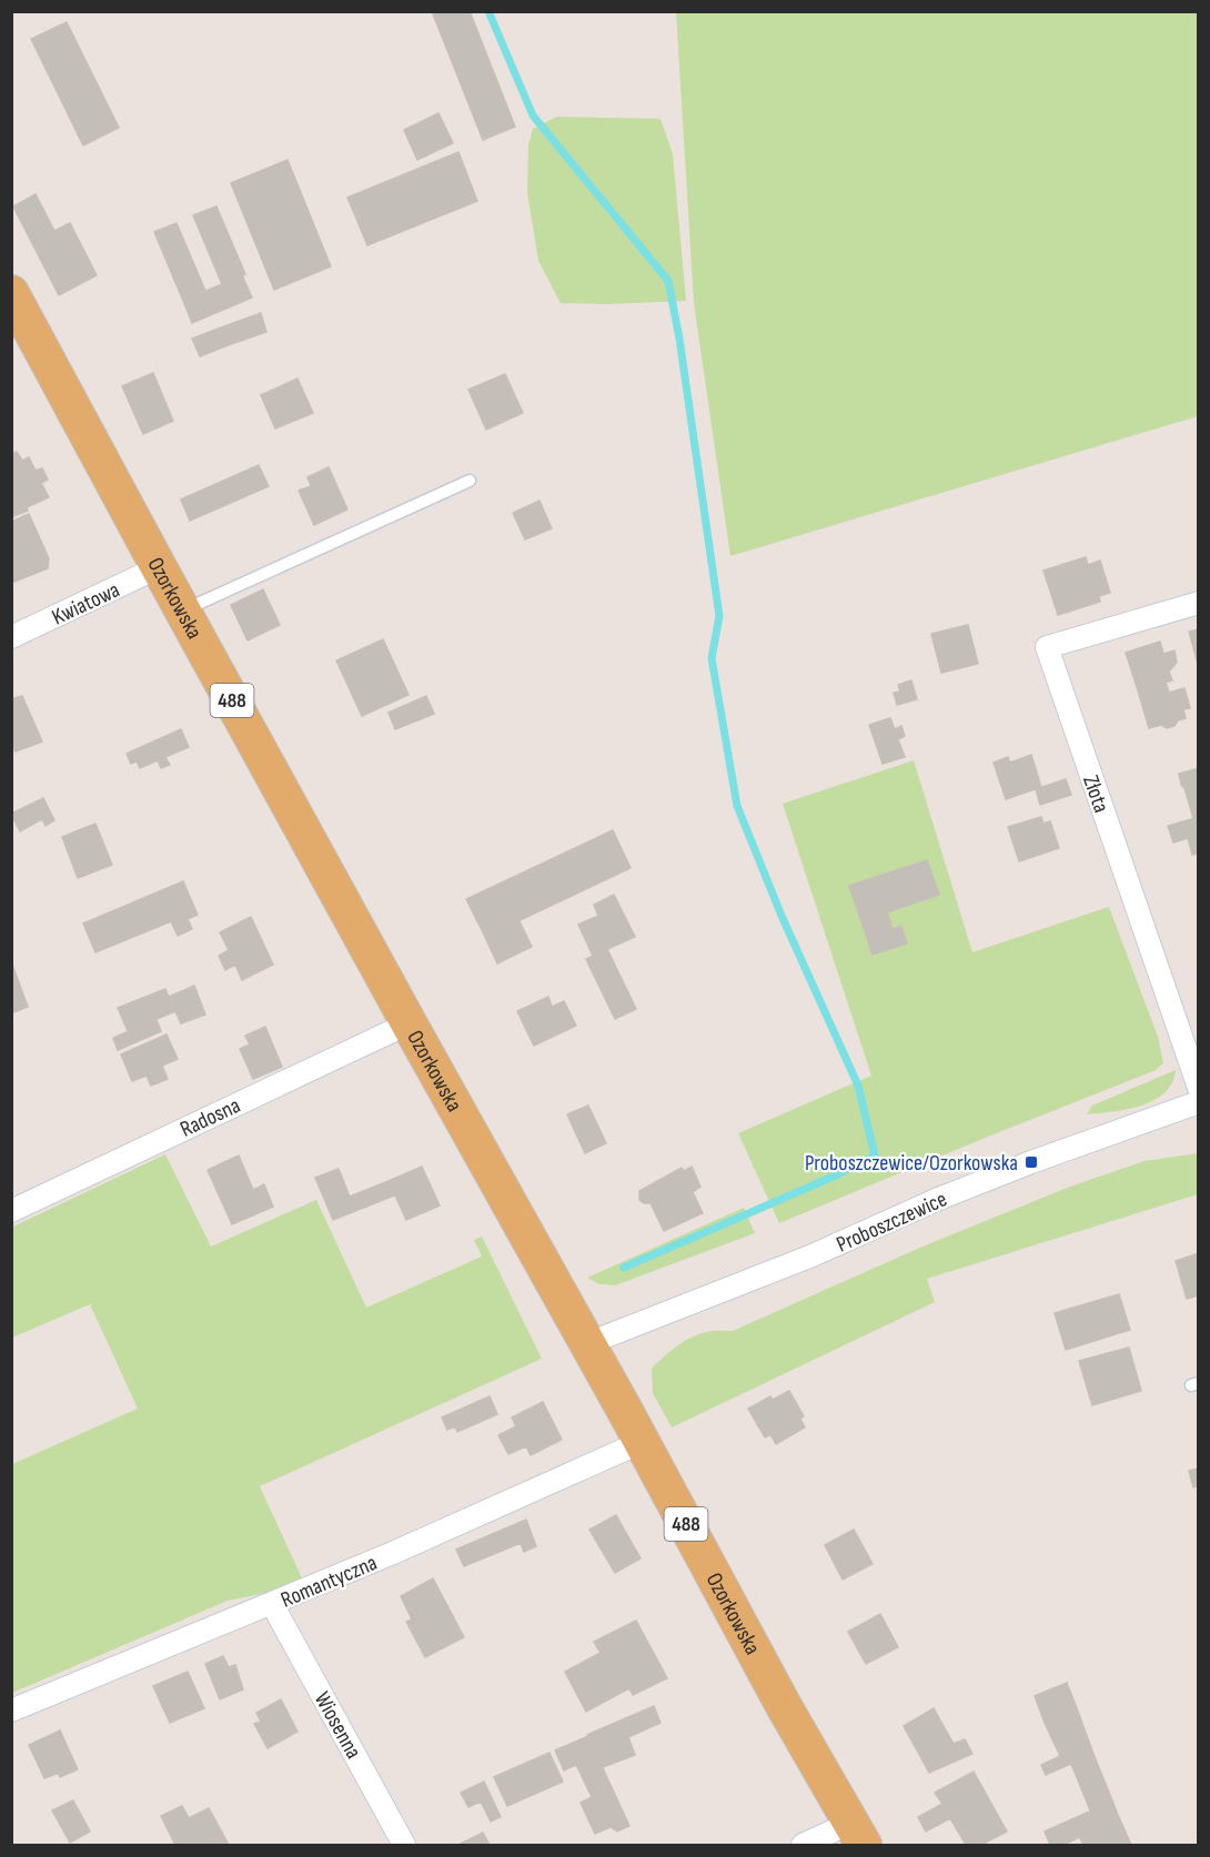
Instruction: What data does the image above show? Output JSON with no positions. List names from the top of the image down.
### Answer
{
  "streets": {
    "main road": ["Ozorkowska", "488"],
    "street": [
      "Kwiatowa",
      "Złota",
      "Radosna",
      "Proboszczewice",
      "Romantyczna",
      "Wiosenna"
    ]
  },
  "crossings": [
    ["Ozorkowska", "Kwiatowa"],
    ["Ozorkowska", "Radosna"],
    ["Ozorkowska", "Proboszczewice"],
    ["Ozorkowska", "Romantyczna"],
    ["Romantyczna", "Wiosenna"]
  ],
  "places": {
    "transit": ["Proboszczewice/Ozorkowska"]
  }
}
